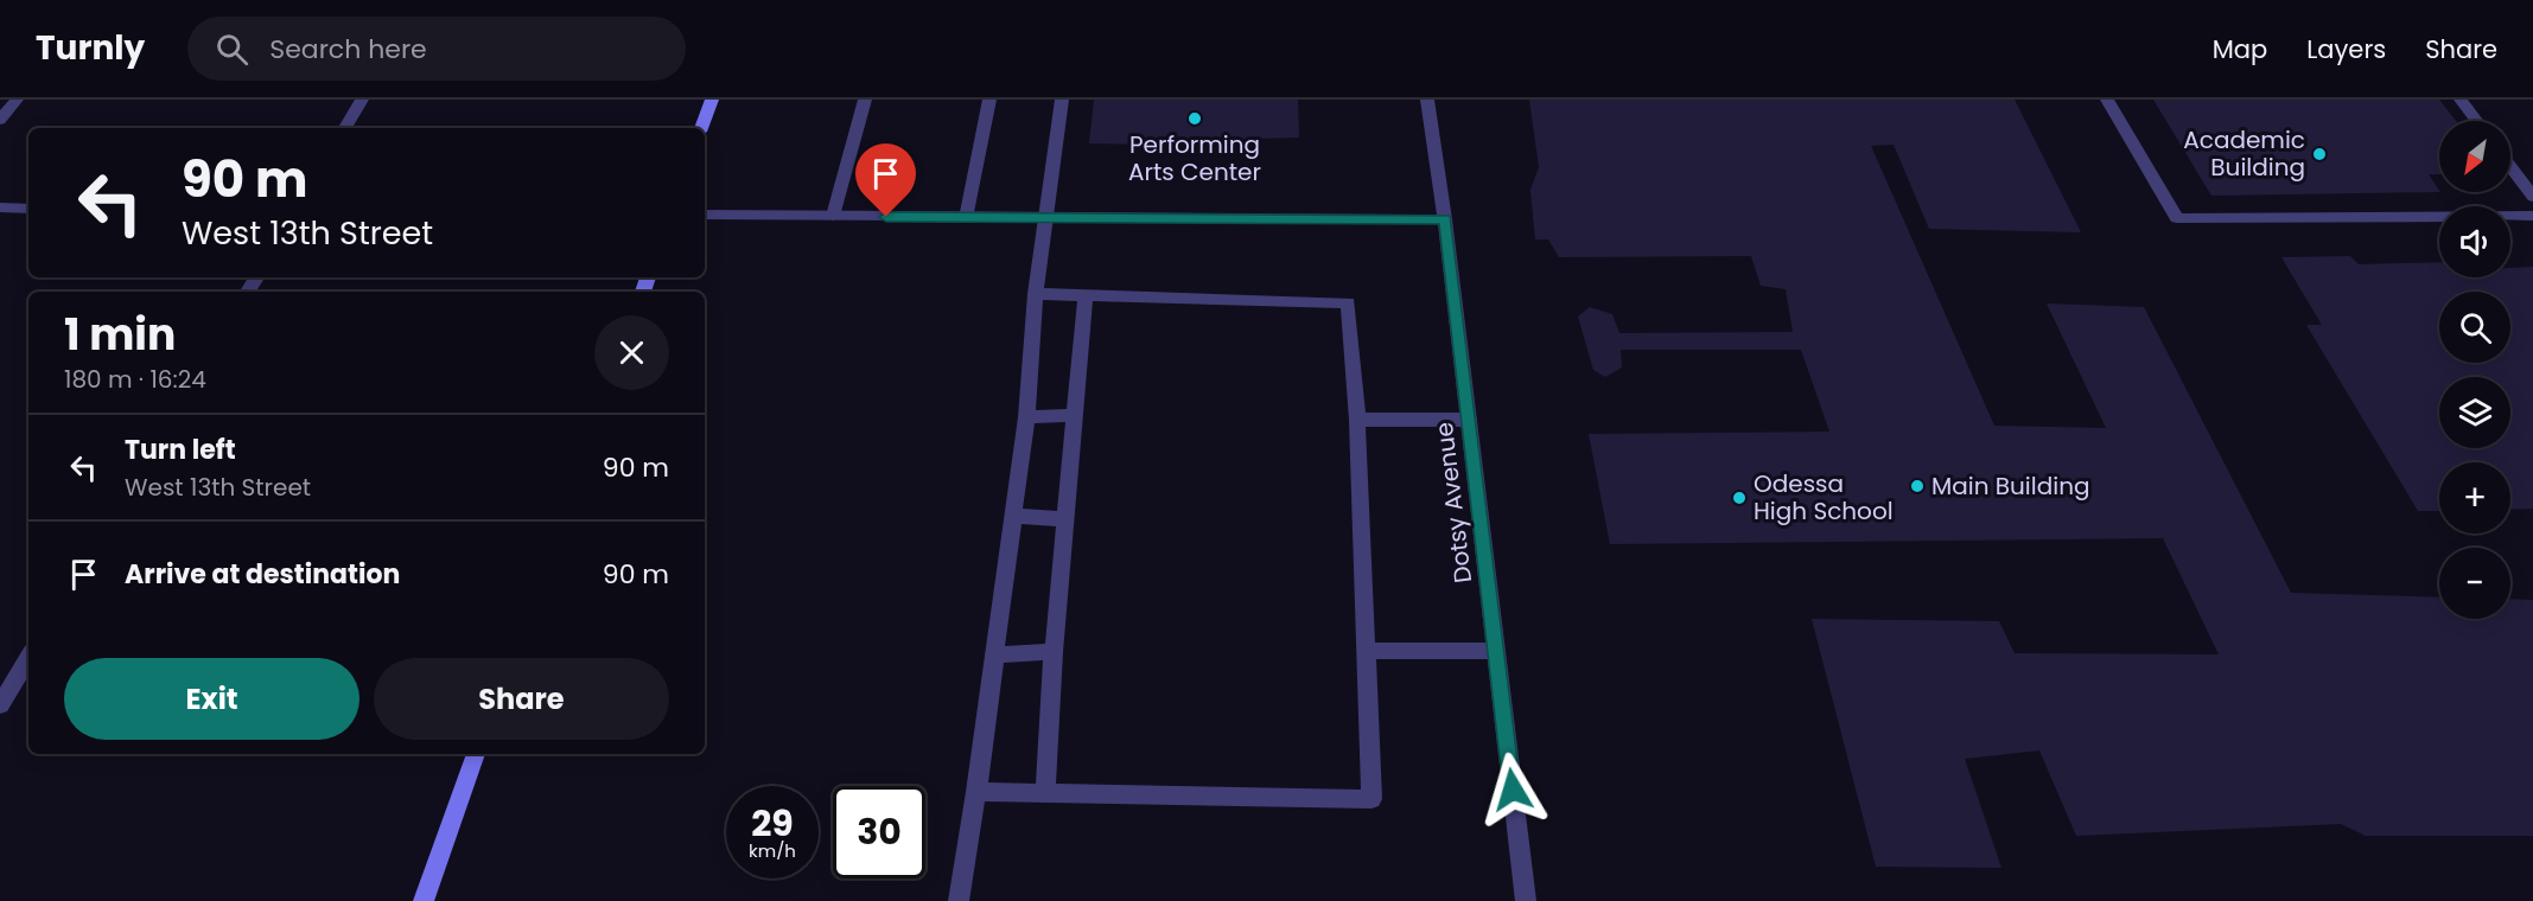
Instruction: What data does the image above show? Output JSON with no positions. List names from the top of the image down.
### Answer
{
  "streets": {
    "street": ["Dotsy Avenue"]
  },
  "places": [
    "Performing Arts Center",
    "Academic Building",
    "Main Building",
    "Odessa High School"
  ],
  "north": "bottom left",
  "page": {
    "header": "Turnly",
    "search": "Search here",
    "nav": ["Map", "Layers", "Share"],
    "map_buttons": ["+", "−"],
    "turn": ["90 m", "West 13th Street"],
    "heading": ["1 min", "180 m · 16:24"],
    "list": [
      {
        "name": "Turn left",
        "note": "West 13th Street",
        "value": "90 m"
      },
      {
        "name": "Arrive at destination",
        "value": "90 m"
      }
    ],
    "buttons": ["Exit", "Share"],
    "speed": "29 km/h",
    "limit": "30"
  }
}
